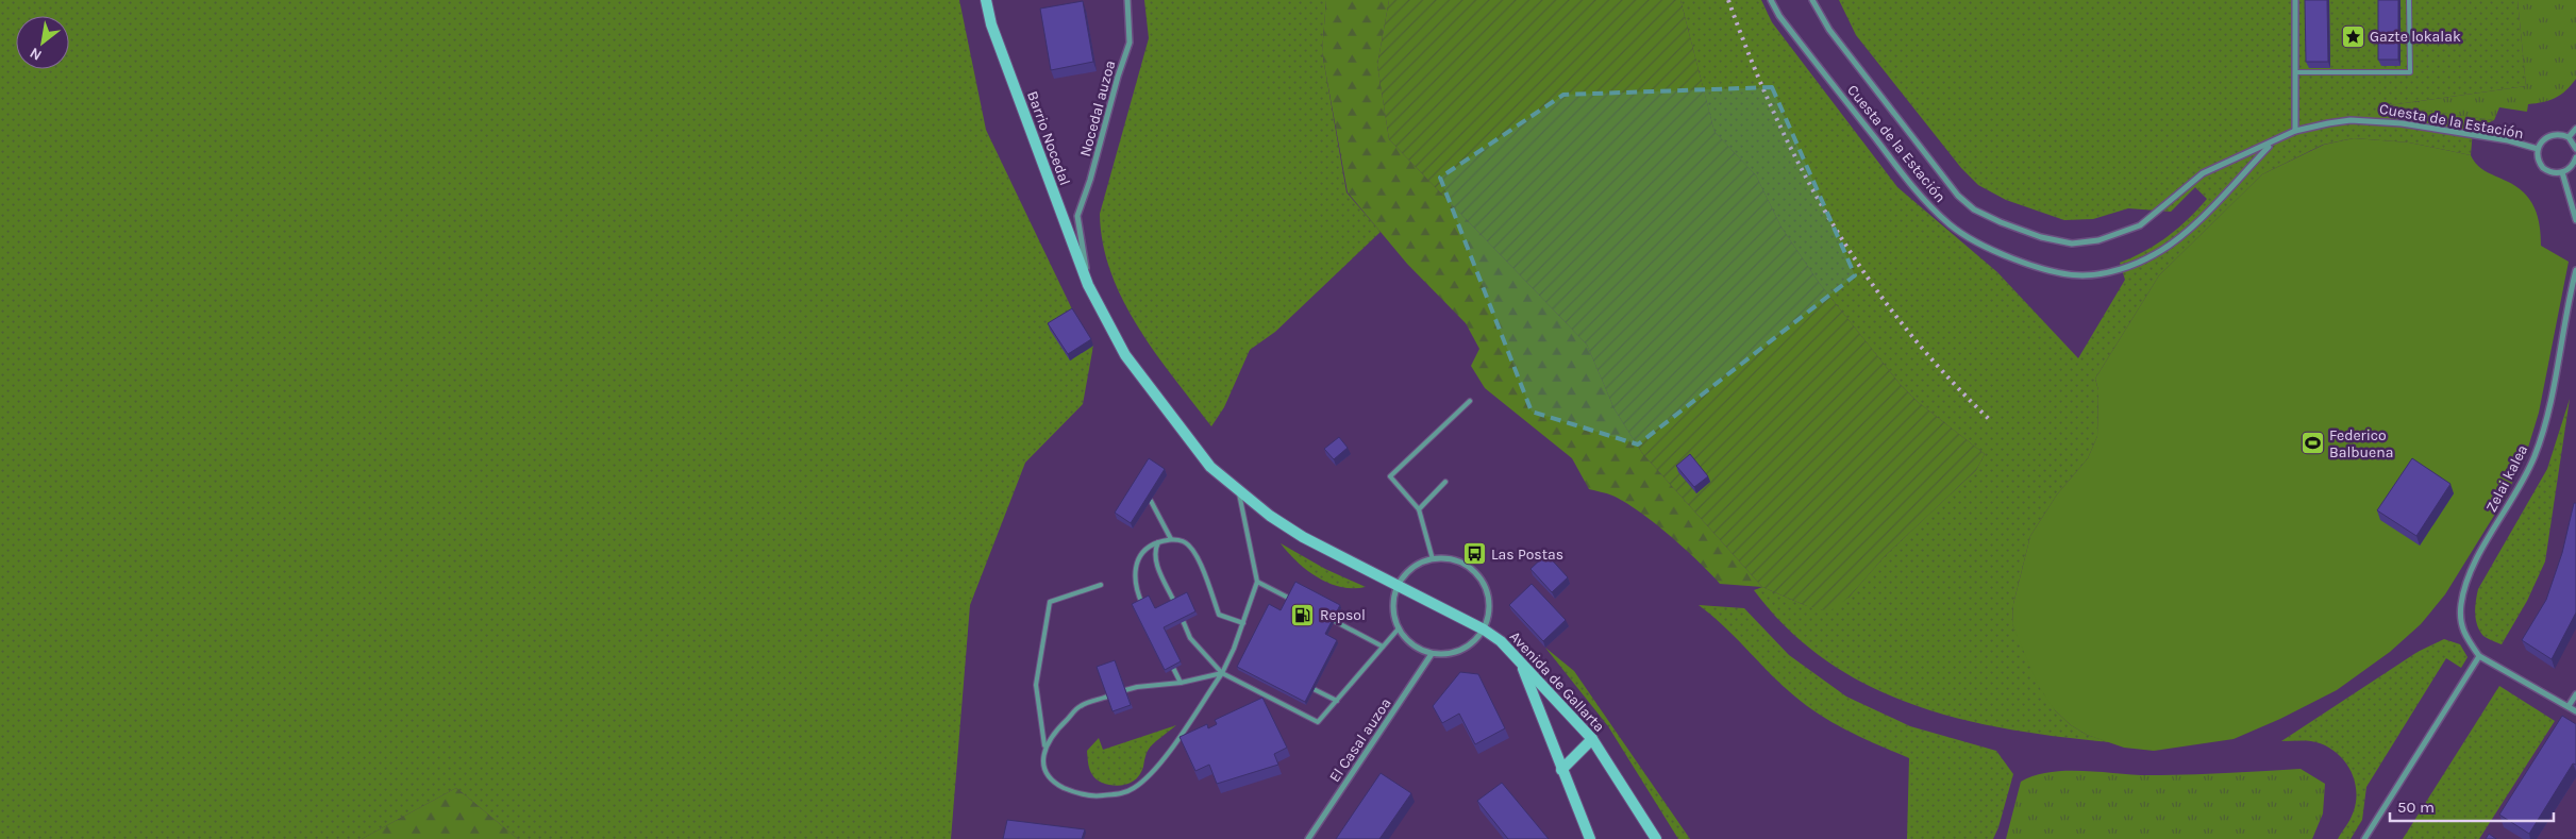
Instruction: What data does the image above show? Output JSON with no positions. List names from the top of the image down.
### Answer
{
  "streets": {
    "street": [
      "Nocedal auzoa",
      "Cuesta de la Estación",
      "Barrio Nocedal",
      "Zelai kalea",
      "Avenida de Gallarta",
      "El Casal auzoa"
    ]
  },
  "crossings": [
    ["Nocedal auzoa", "Barrio Nocedal"],
    ["Barrio Nocedal", "Avenida de Gallarta"]
  ],
  "places": {
    "place": ["Gazte lokalak"],
    "sports": ["Federico Balbuena"],
    "bus stop": ["Las Postas"],
    "fuel station": ["Repsol"]
  },
  "scale_bar": "50 m",
  "north": "bottom left"
}
